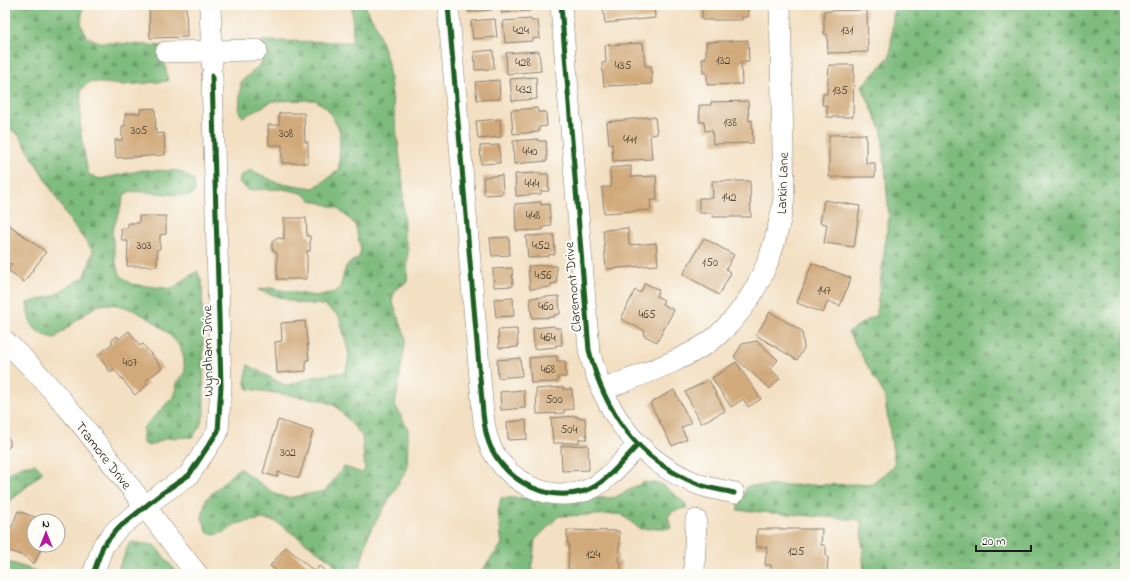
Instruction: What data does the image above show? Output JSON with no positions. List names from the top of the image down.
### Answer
{
  "streets": {
    "street": [
      "Larkin Lane",
      "Claremont Drive",
      "Wyndham Drive",
      "Tramore Drive"
    ]
  },
  "crossings": [
    ["Larkin Lane", "Claremont Drive"],
    ["Wyndham Drive", "Tramore Drive"]
  ],
  "house_numbers": [
    "424",
    "131",
    "132",
    "428",
    "435",
    "432",
    "135",
    "138",
    "305",
    "308",
    "441",
    "440",
    "444",
    "142",
    "448",
    "303",
    "452",
    "150",
    "456",
    "147",
    "460",
    "465",
    "464",
    "407",
    "468",
    "500",
    "504",
    "302",
    "125",
    "124"
  ],
  "scale_bar": "20 m",
  "north": "top"
}
